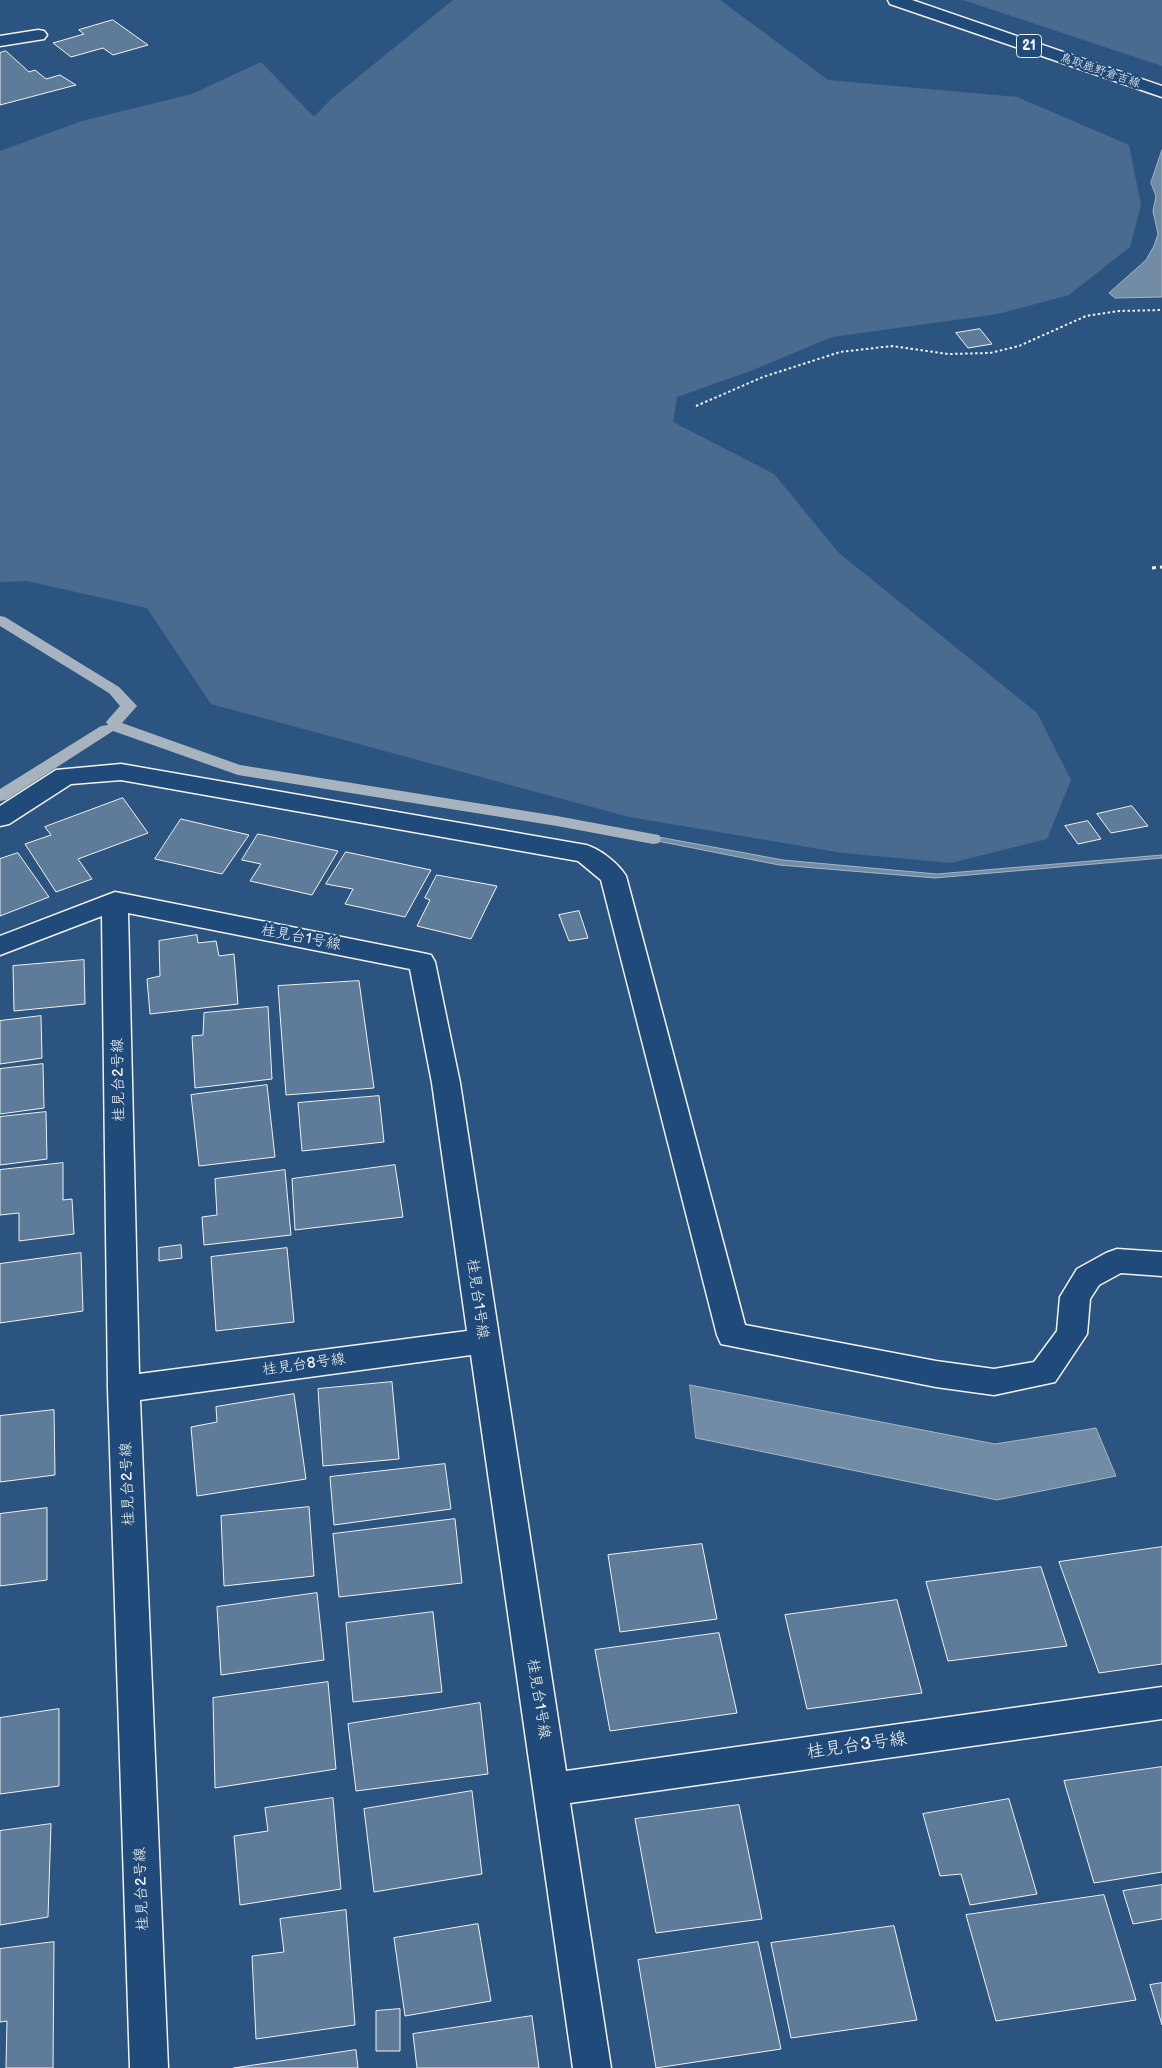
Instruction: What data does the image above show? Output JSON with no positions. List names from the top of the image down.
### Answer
{
  "streets": {
    "street": [
      "21",
      "鳥取鹿野倉吉線",
      "桂見台1号線",
      "桂見台2号線",
      "桂見台8号線",
      "桂見台3号線"
    ]
  },
  "crossings": [
    ["桂見台1号線", "桂見台2号線"],
    ["桂見台1号線", "桂見台8号線"],
    ["桂見台1号線", "桂見台3号線"],
    ["桂見台2号線", "桂見台8号線"]
  ]
}
